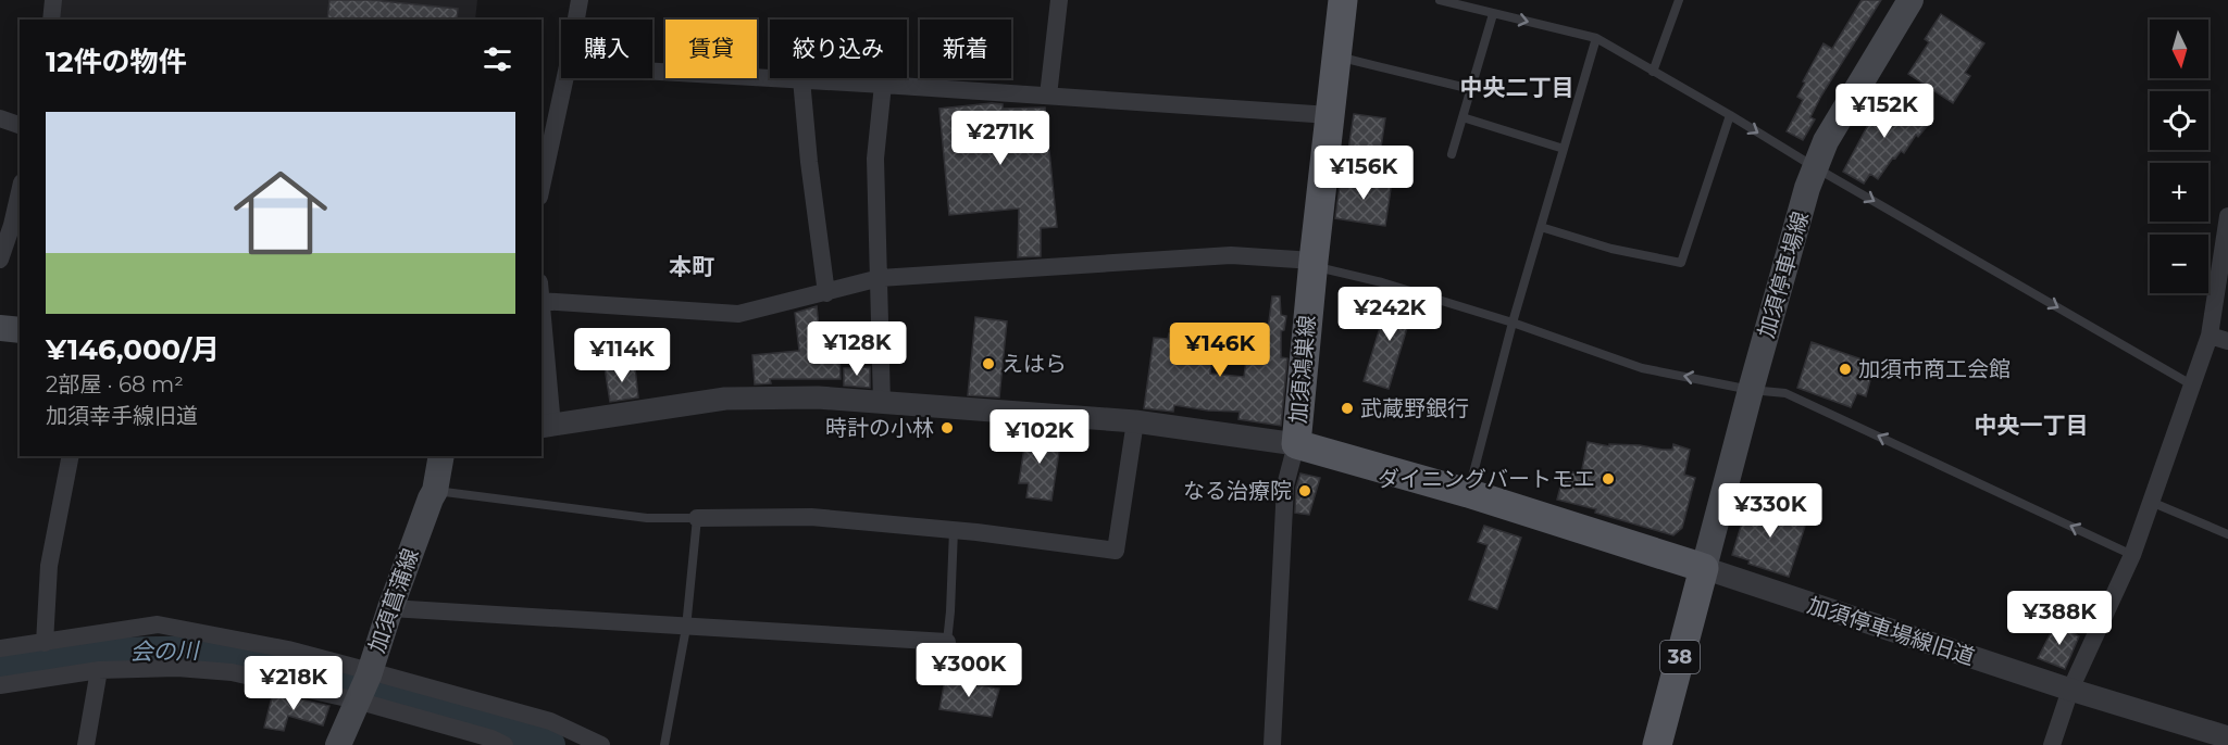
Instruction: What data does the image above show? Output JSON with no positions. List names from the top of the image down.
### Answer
{
  "streets": {
    "main road": [
      "加須停車場線",
      "加須鴻巣線",
      "加須菖蒲線",
      "38"
    ],
    "street": ["加須停車場線旧道"]
  },
  "crossings": [
    ["加須停車場線", "加須鴻巣線"],
    ["加須停車場線", "加須停車場線旧道"],
    ["加須停車場線", "38"],
    ["加須鴻巣線", "加須停車場線旧道"],
    ["加須鴻巣線", "38"],
    ["加須停車場線旧道", "38"]
  ],
  "districts": ["中央二丁目", "本町", "中央一丁目"],
  "water": ["会の川"],
  "places": [
    "えはら",
    "加須市商工会館",
    "武蔵野銀行",
    "時計の小林",
    "ダイニングバートモエ",
    "なる治療院"
  ],
  "north": "bottom",
  "page": {
    "map_buttons": ["+", "−"],
    "chip": [
      "購入",
      "賃貸",
      "絞り込み",
      "新着"
    ],
    "heading": "12件の物件",
    "price": [
      "¥152K",
      "¥271K",
      "¥156K",
      "¥242K",
      "¥128K",
      "¥146K",
      "¥114K",
      "¥102K",
      "¥330K",
      "¥388K",
      "¥300K",
      "¥218K"
    ],
    "list": [
      {
        "name": "¥146,000/月",
        "note": "2部屋 · 68 m² · 加須幸手線旧道"
      }
    ]
  }
}
